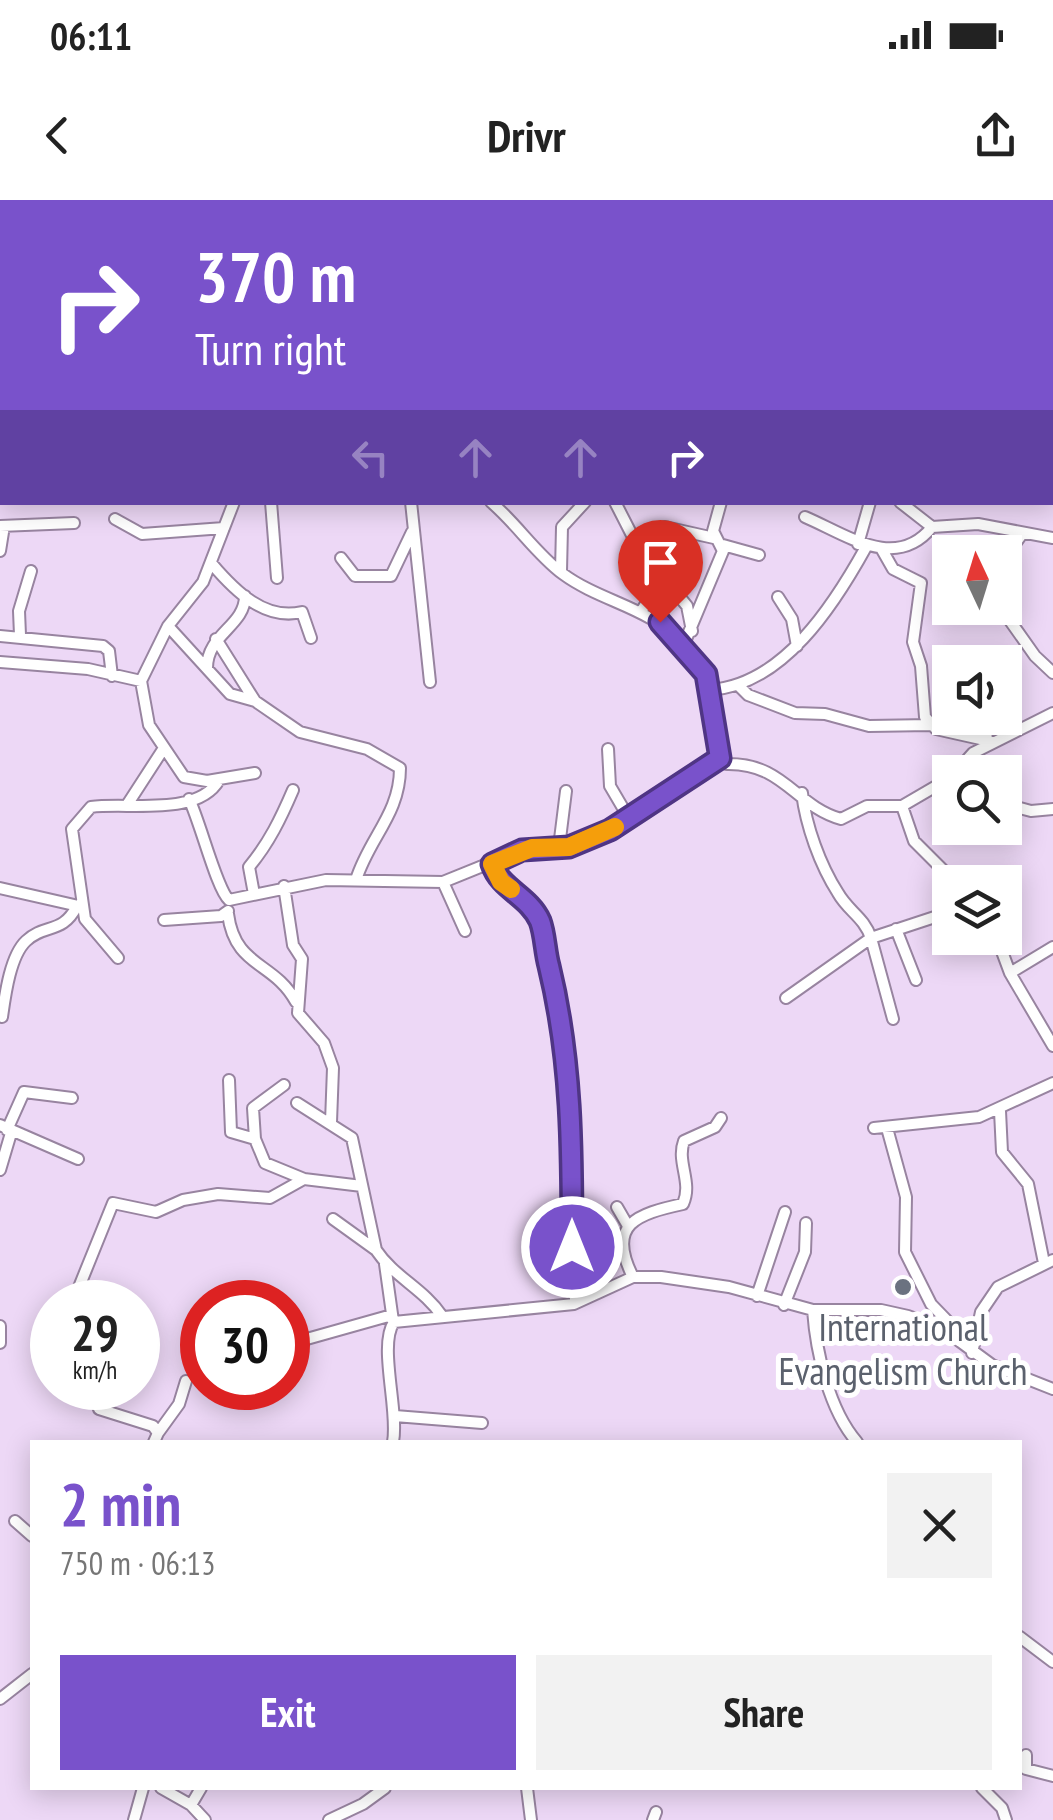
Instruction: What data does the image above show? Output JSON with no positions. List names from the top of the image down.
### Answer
{
  "places": ["International Evangelism Church"],
  "north": "top",
  "page": {
    "status": "06:11",
    "header": "Drivr",
    "turn": ["370 m", "Turn right"],
    "speed": "29 km/h",
    "limit": "30",
    "heading": ["2 min", "750 m · 06:13"],
    "buttons": ["Exit", "Share"]
  }
}
